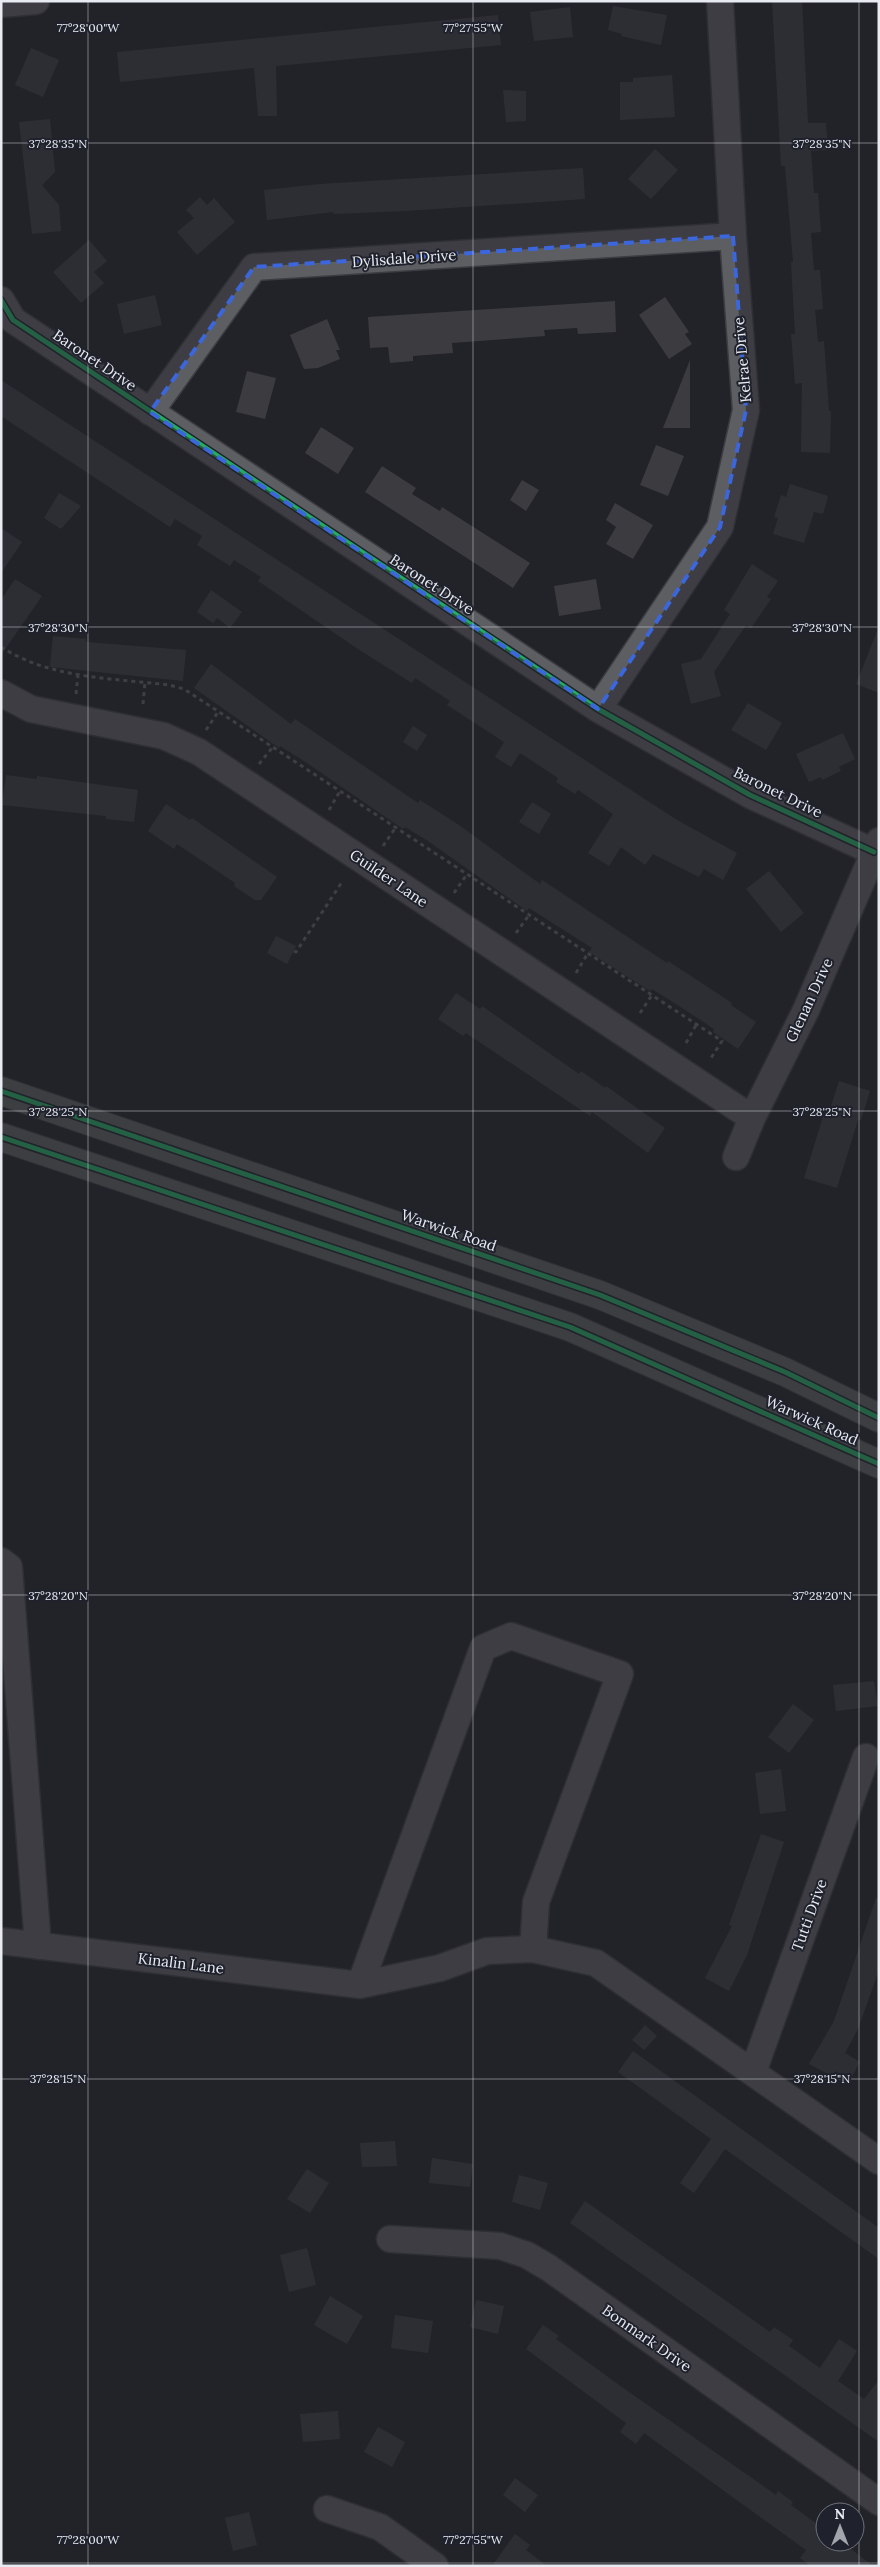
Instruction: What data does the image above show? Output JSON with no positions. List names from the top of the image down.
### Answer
{
  "streets": {
    "main road": ["Warwick Road"],
    "street": [
      "Dylisdale Drive",
      "Baronet Drive",
      "Kelrae Drive",
      "Guilder Lane",
      "Glenan Drive",
      "Tutti Drive",
      "Kinalin Lane",
      "Bonmark Drive"
    ]
  },
  "crossings": [
    ["Dylisdale Drive", "Baronet Drive"],
    ["Dylisdale Drive", "Kelrae Drive"],
    ["Baronet Drive", "Kelrae Drive"],
    ["Baronet Drive", "Glenan Drive"],
    ["Guilder Lane", "Glenan Drive"],
    ["Tutti Drive", "Kinalin Lane"]
  ],
  "north": "top",
  "coordinates": [
    "77°28'00\"W",
    "77°27'55\"W",
    "37°28'35\"N",
    "37°28'30\"N",
    "37°28'25\"N",
    "37°28'20\"N",
    "37°28'15\"N"
  ]
}
